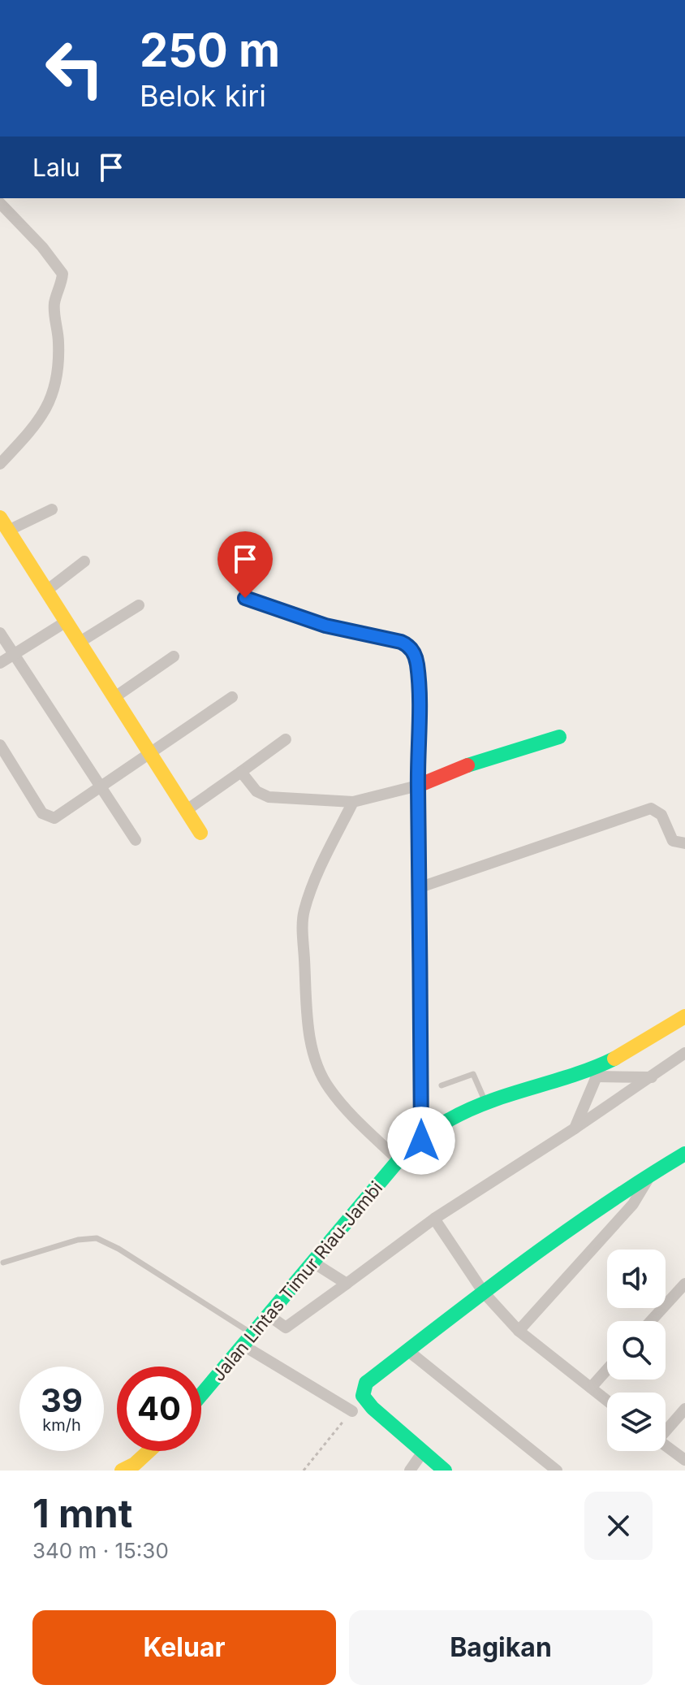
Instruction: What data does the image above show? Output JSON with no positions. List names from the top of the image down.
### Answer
{
  "streets": {
    "main road": ["Jalan Lintas Timur Riau-Jambi"]
  },
  "page": {
    "turn": ["250 m", "Belok kiri"],
    "then": "Lalu",
    "speed": "39 km/h",
    "limit": "40",
    "heading": ["1 mnt", "340 m · 15:30"],
    "buttons": ["Keluar", "Bagikan"]
  }
}
